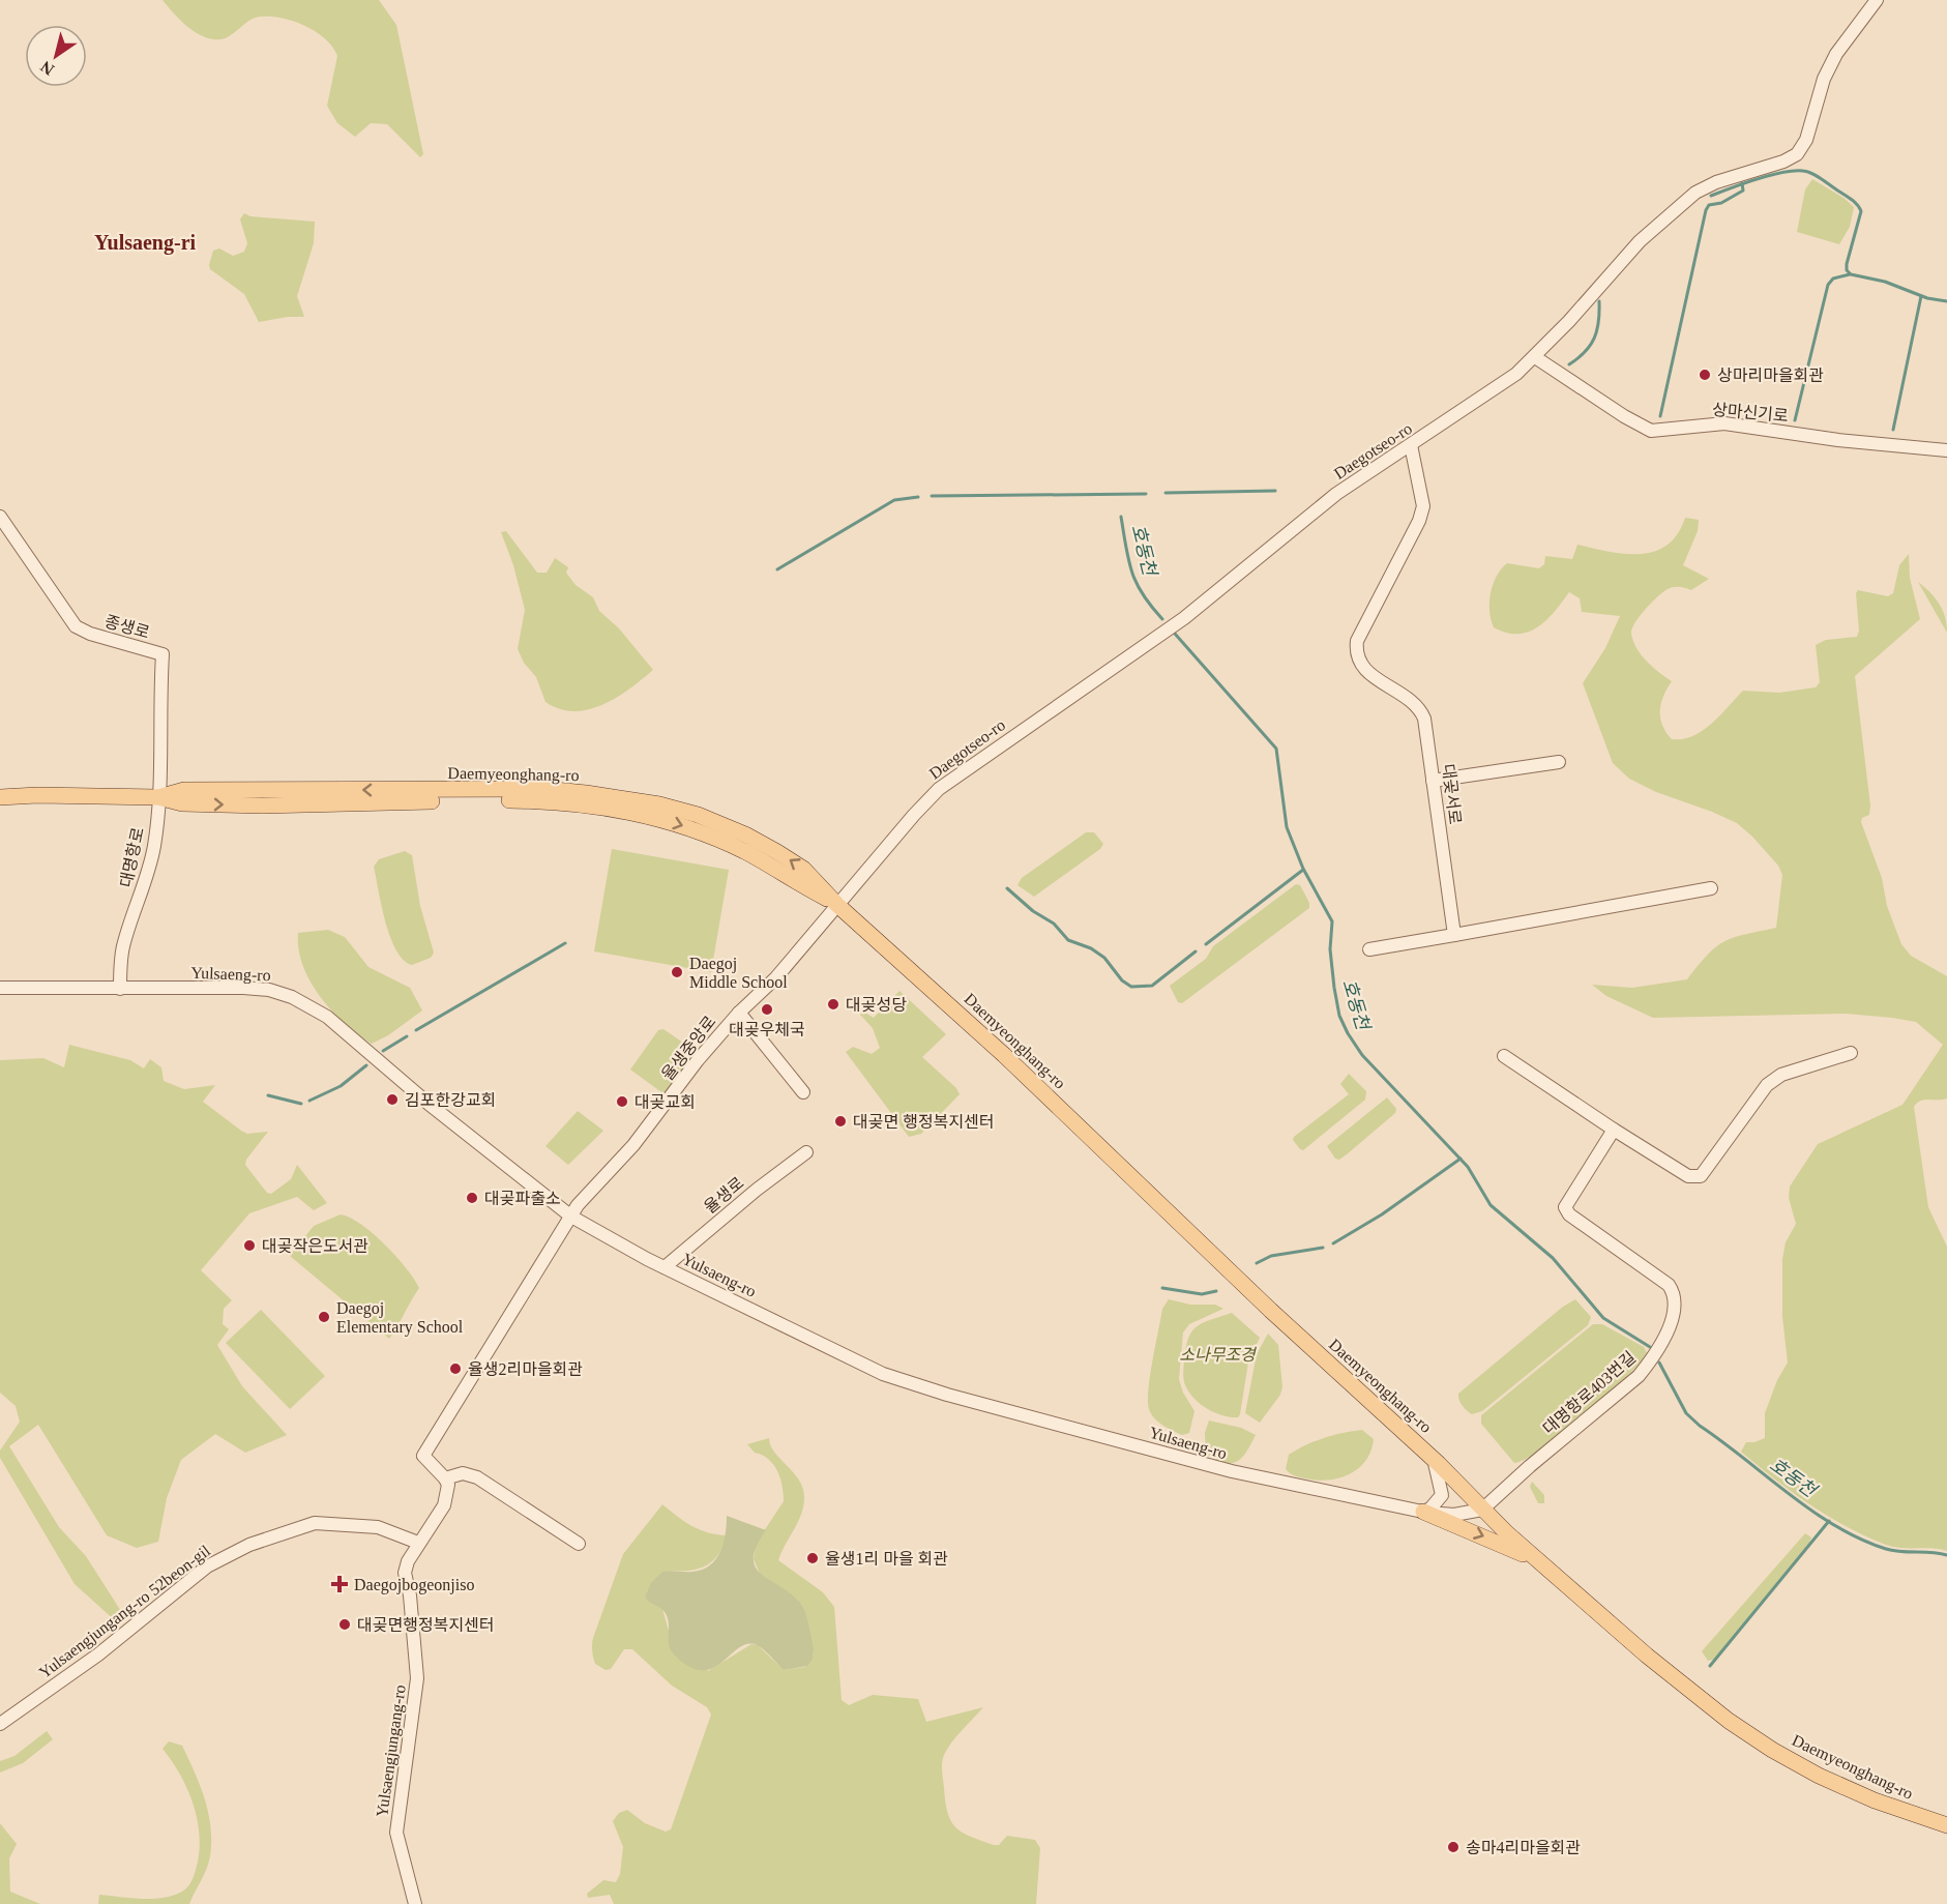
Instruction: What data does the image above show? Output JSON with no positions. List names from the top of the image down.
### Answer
{
  "streets": {
    "main road": ["Daemyeonghang-ro"],
    "street": [
      "상마신기로",
      "Daegotseo-ro",
      "종생로",
      "대곶서로",
      "대명항로",
      "Yulsaeng-ro",
      "율생중앙로",
      "율생로",
      "대명항로403번길",
      "Yulsaengjungang-ro 52beon-gil",
      "Yulsaengjungang-ro"
    ]
  },
  "crossings": [
    ["상마신기로", "Daegotseo-ro"],
    ["Daegotseo-ro", "Daemyeonghang-ro"],
    ["Daegotseo-ro", "대곶서로"],
    ["Daegotseo-ro", "율생중앙로"],
    ["종생로", "Daemyeonghang-ro"],
    ["종생로", "대명항로"],
    ["Daemyeonghang-ro", "대명항로"],
    ["Daemyeonghang-ro", "Yulsaeng-ro"],
    ["Daemyeonghang-ro", "율생중앙로"],
    ["Daemyeonghang-ro", "대명항로403번길"],
    ["대명항로", "Yulsaeng-ro"],
    ["Yulsaeng-ro", "율생중앙로"],
    ["Yulsaeng-ro", "율생로"],
    ["Yulsaeng-ro", "대명항로403번길"],
    ["Yulsaengjungang-ro 52beon-gil", "Yulsaengjungang-ro"]
  ],
  "districts": ["Yulsaeng-ri"],
  "water": ["호동천"],
  "parks": ["소나무조경"],
  "places": {
    "other": [
      "상마리마을회관",
      "Daegoj Middle School",
      "대곶성당",
      "대곶우체국",
      "김포한강교회",
      "대곶교회",
      "대곶면 행정복지센터",
      "대곶파출소",
      "대곶작은도서관",
      "Daegoj Elementary School",
      "율생2리마을회관",
      "율생1리 마을 회관",
      "대곶면행정복지센터",
      "송마4리마을회관"
    ],
    "health": ["Daegojbogeonjiso"]
  },
  "north": "bottom left"
}
